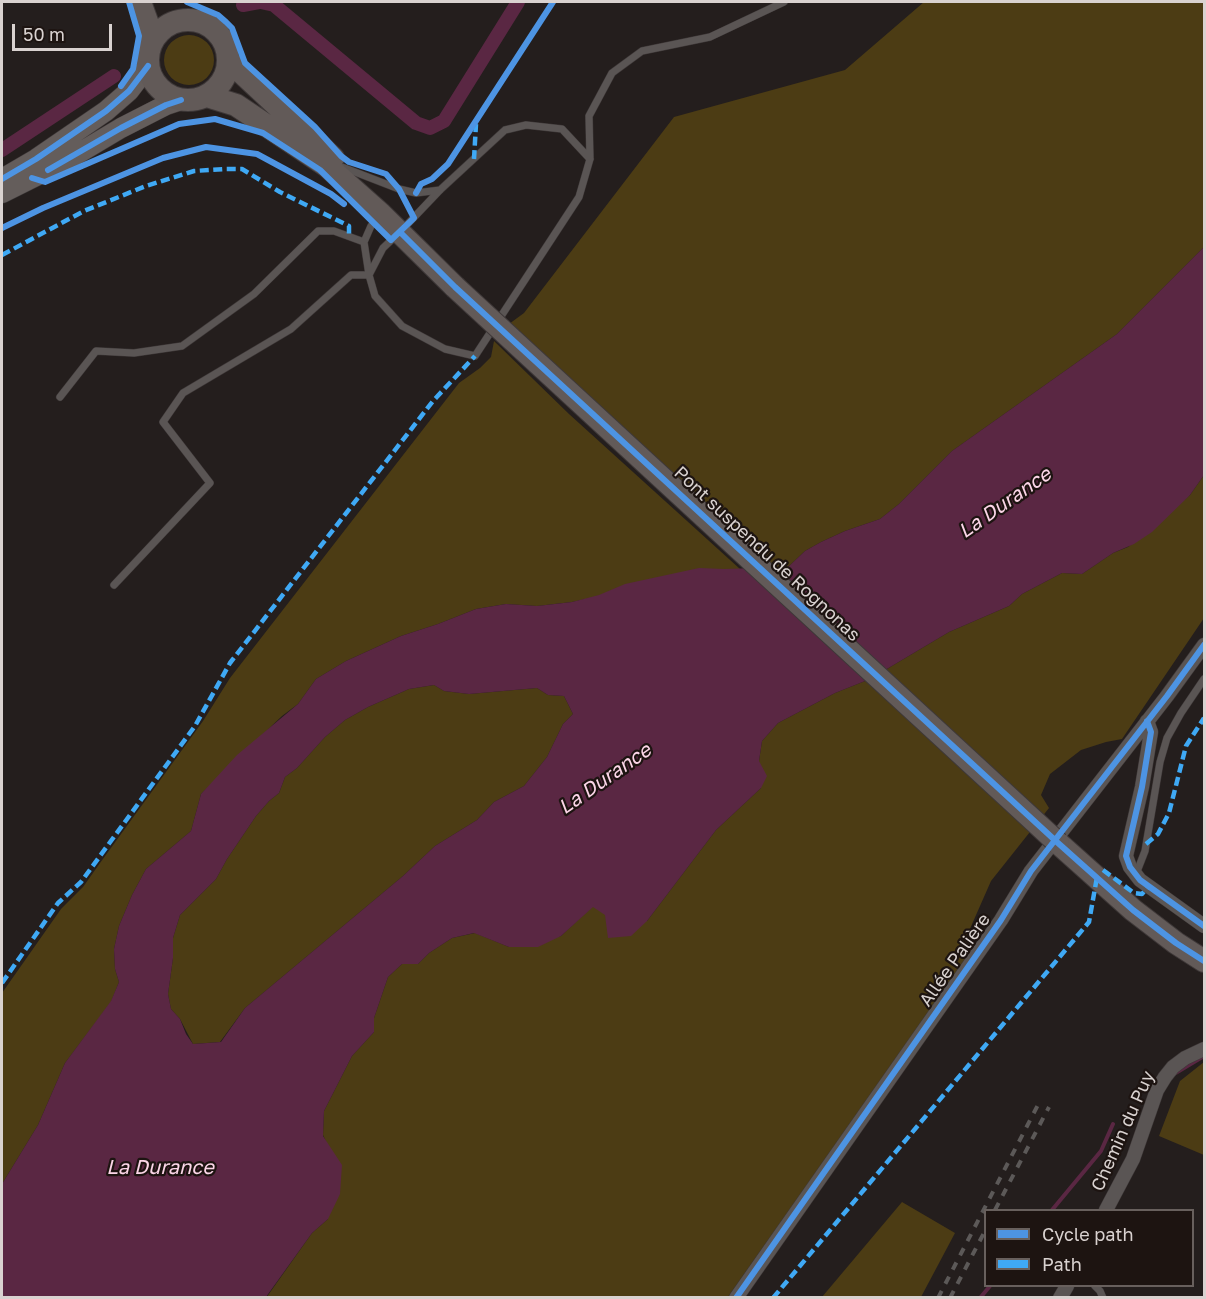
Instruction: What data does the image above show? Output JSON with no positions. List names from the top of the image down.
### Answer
{
  "streets": {
    "main road": ["Pont suspendu de Rognonas"],
    "street": ["Allée Palière", "Chemin du Puy"]
  },
  "water": ["La Durance"],
  "legend": ["Cycle path", "Path"],
  "scale_bar": "50 m"
}
